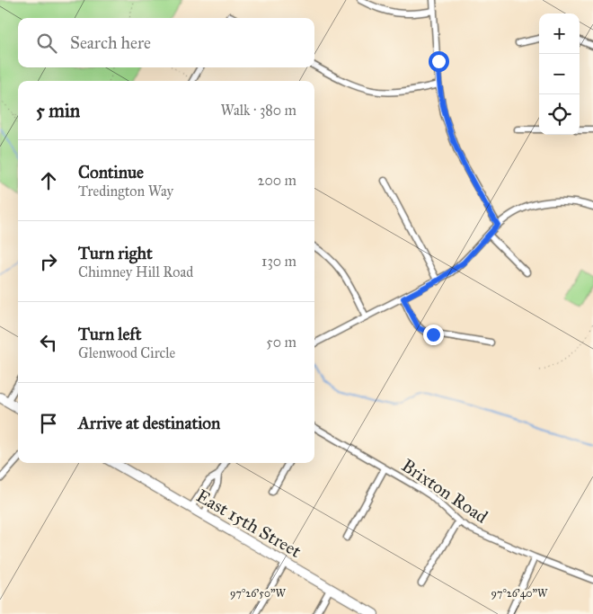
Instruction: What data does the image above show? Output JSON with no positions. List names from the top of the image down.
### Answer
{
  "streets": {
    "main road": ["East 15th Street"],
    "street": ["Brixton Road"]
  },
  "page": {
    "map_buttons": ["+", "−"],
    "search": "Search here",
    "heading": ["5 min", "Walk · 380 m"],
    "list": [
      ["Continue", "Tredington Way", "200 m"],
      ["Turn right", "Chimney Hill Road", "130 m"],
      ["Turn left", "Glenwood Circle", "50 m"],
      "Arrive at destination"
    ]
  },
  "coordinates": ["97°26'50\"W", "97°26'40\"W"]
}
